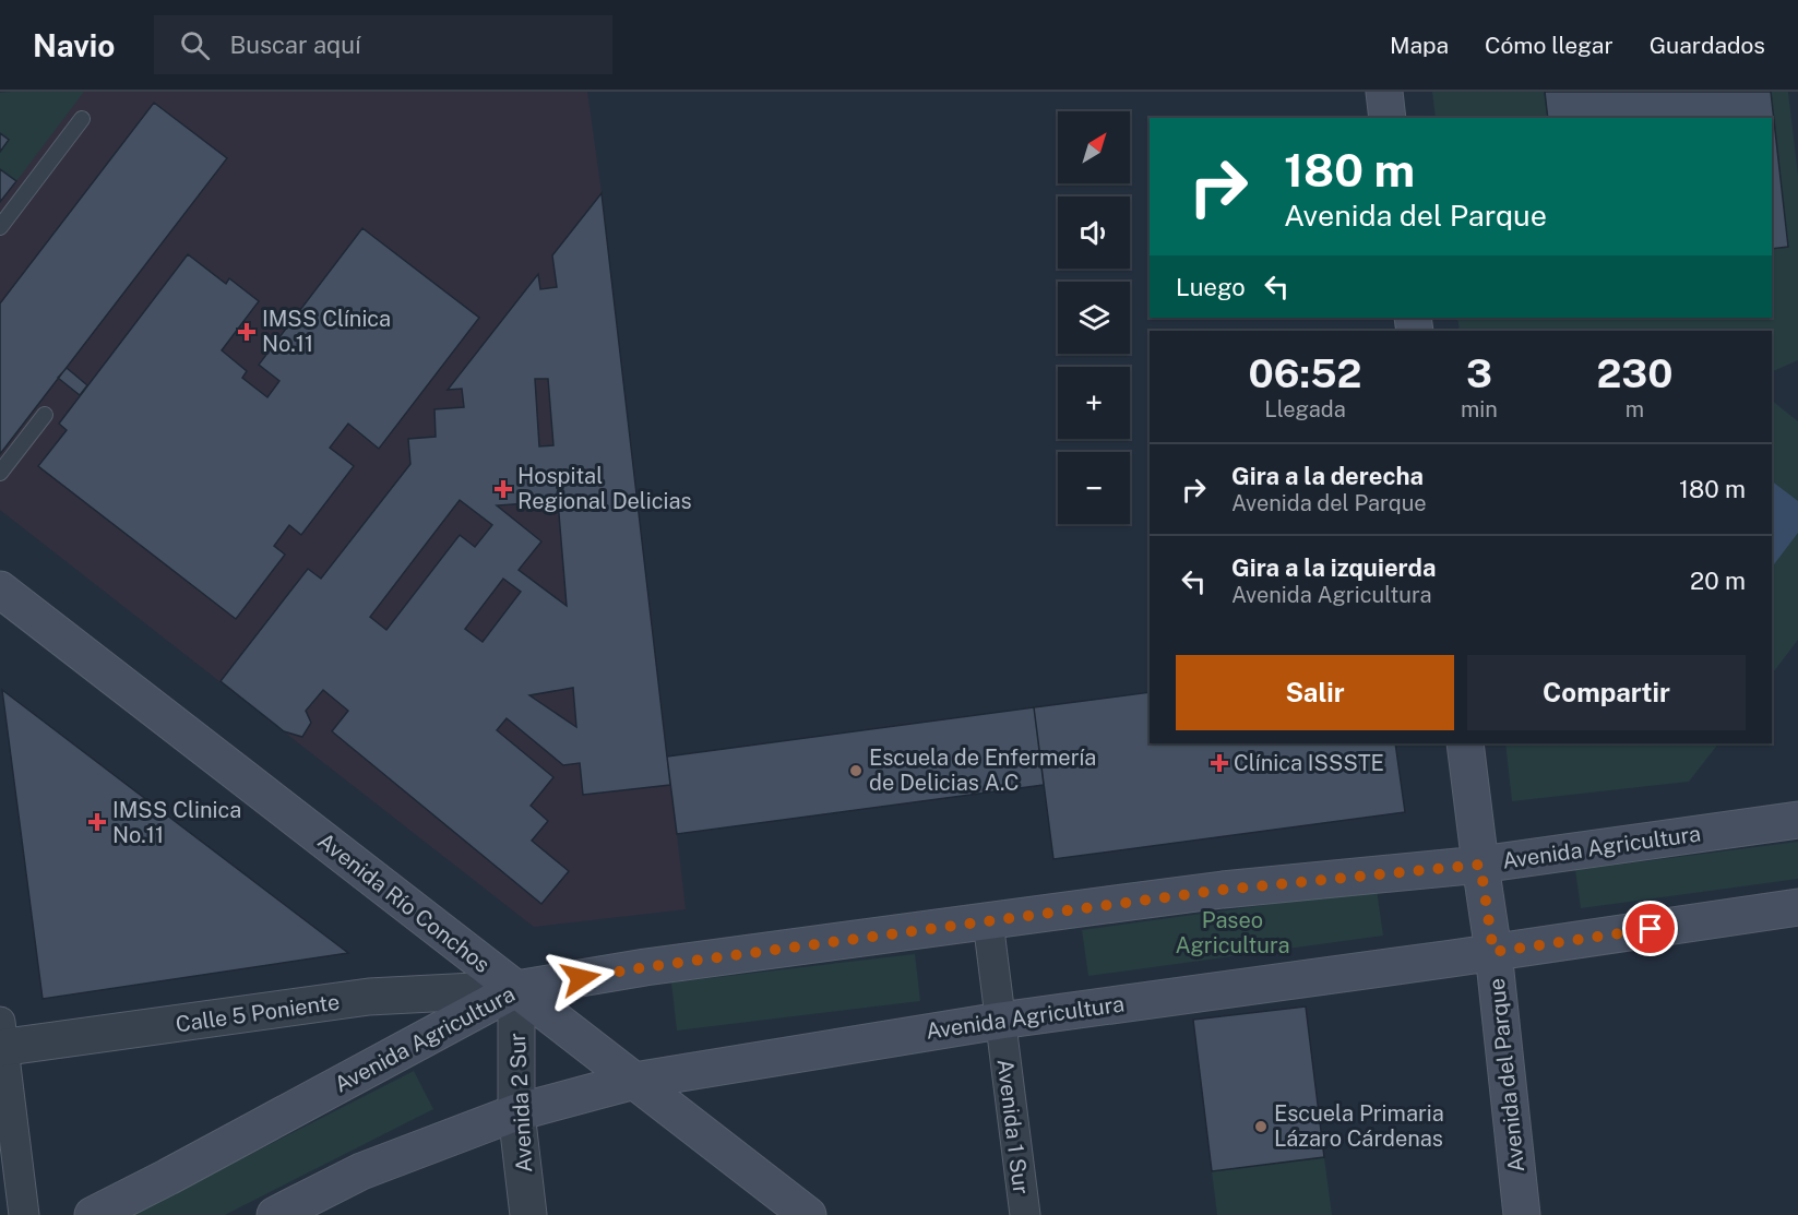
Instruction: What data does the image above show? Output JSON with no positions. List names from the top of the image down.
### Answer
{
  "streets": {
    "main road": ["Avenida Agricultura", "Avenida Río Conchos", "Avenida del Parque"],
    "street": ["Calle 5 Poniente", "Avenida 2 Sur", "Avenida 1 Sur"]
  },
  "crossings": [
    ["Avenida Agricultura", "Avenida Río Conchos"],
    ["Avenida Agricultura", "Calle 5 Poniente"],
    ["Avenida Agricultura", "Avenida del Parque"],
    ["Avenida Agricultura", "Avenida 2 Sur"],
    ["Avenida Agricultura", "Avenida 1 Sur"],
    ["Avenida Río Conchos", "Calle 5 Poniente"],
    ["Avenida Río Conchos", "Avenida 2 Sur"],
    ["Calle 5 Poniente", "Avenida 2 Sur"]
  ],
  "parks": ["Paseo Agricultura"],
  "places": {
    "health": [
      "IMSS Clínica No.11",
      "Hospital Regional Delicias",
      "Clínica ISSSTE",
      "IMSS Clinica No.11"
    ],
    "other": ["Escuela de Enfermería de Delicias A.C", "Escuela Primaria Lázaro Cárdenas"]
  },
  "north": "top right",
  "page": {
    "header": "Navio",
    "search": "Buscar aquí",
    "nav": ["Mapa", "Cómo llegar", "Guardados"],
    "map_buttons": ["+", "−"],
    "turn": ["180 m", "Avenida del Parque"],
    "then": "Luego",
    "eta": [
      "06:52",
      "Llegada",
      "3",
      "min",
      "230",
      "m"
    ],
    "list": [
      {
        "name": "Gira a la derecha",
        "note": "Avenida del Parque",
        "value": "180 m"
      },
      {
        "name": "Gira a la izquierda",
        "note": "Avenida Agricultura",
        "value": "20 m"
      }
    ],
    "buttons": ["Salir", "Compartir"]
  }
}
